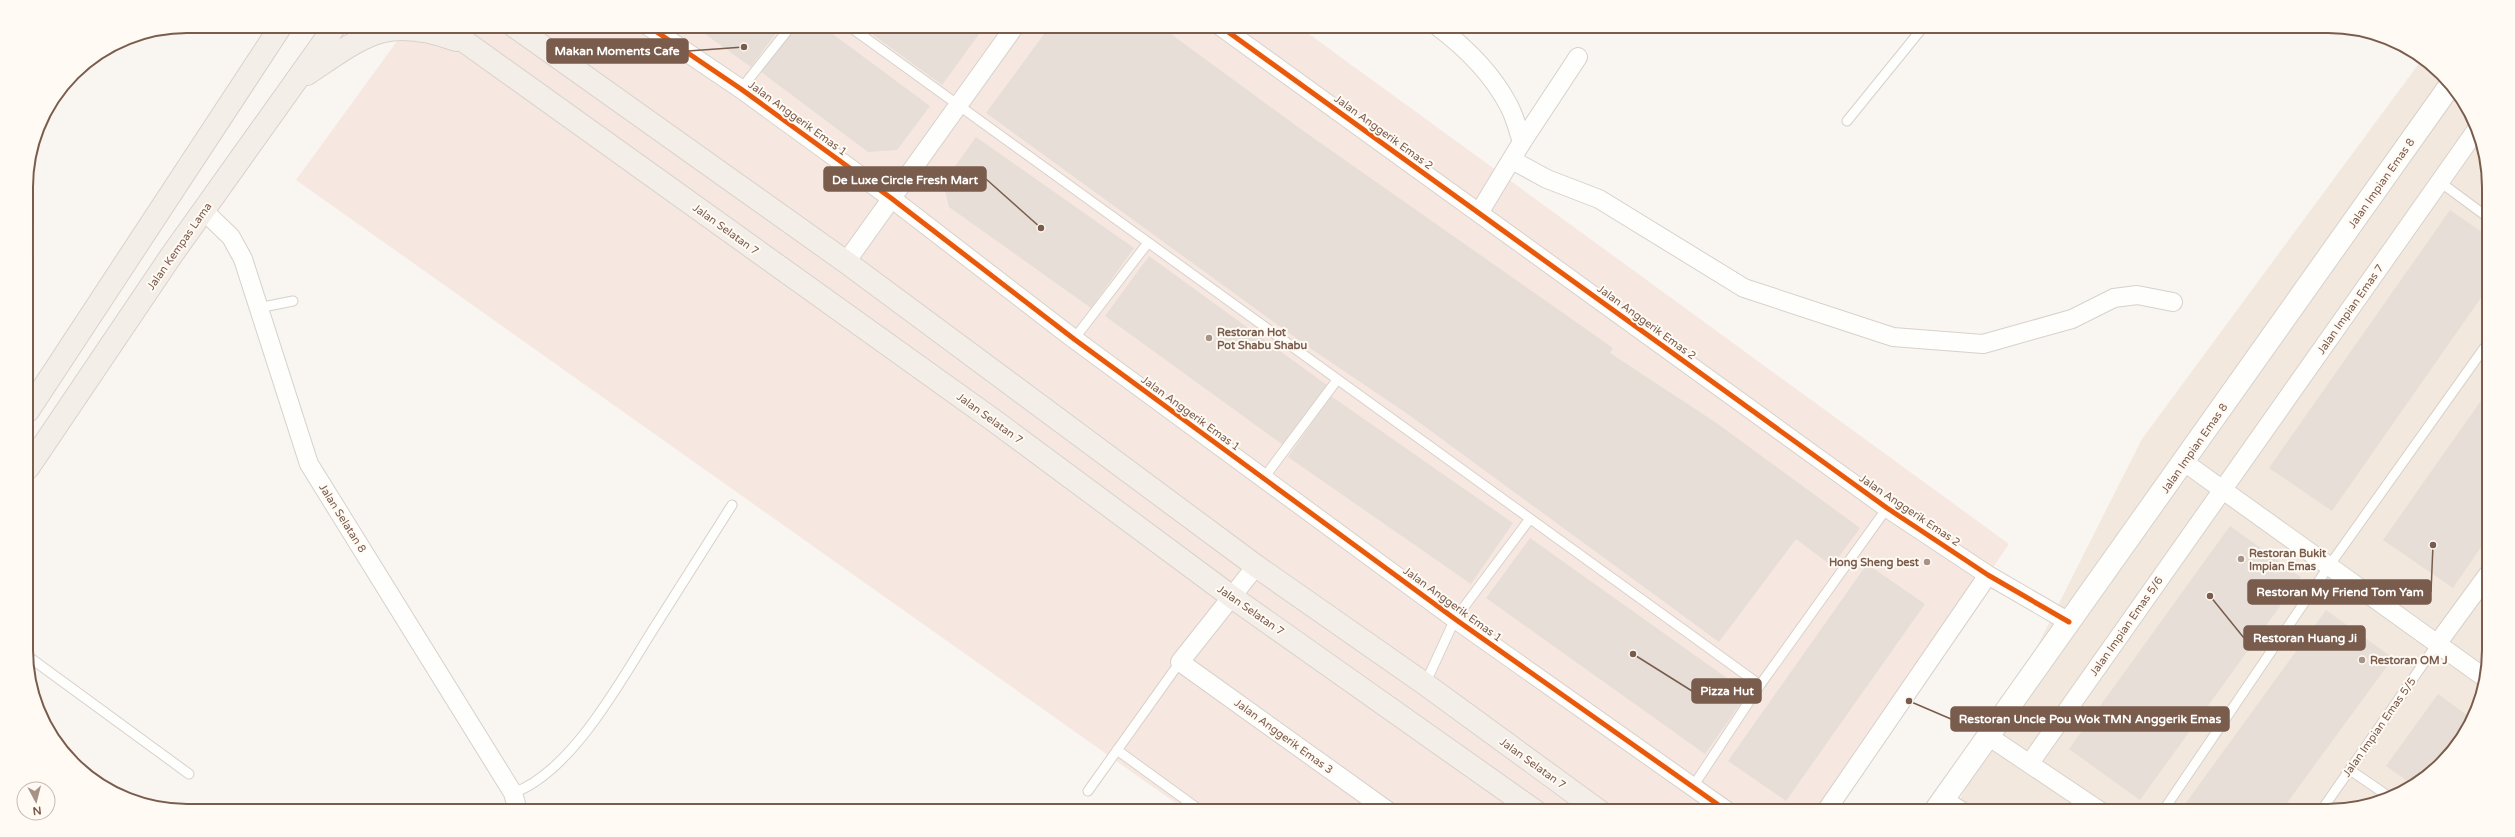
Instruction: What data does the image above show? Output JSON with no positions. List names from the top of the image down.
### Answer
{
  "streets": {
    "main road": ["Jalan Selatan 7", "Jalan Kempas Lama"],
    "street": [
      "Jalan Anggerik Emas 1",
      "Jalan Anggerik Emas 2",
      "Jalan Impian Emas 8",
      "Jalan Impian Emas 7",
      "Jalan Selatan 8",
      "Jalan Impian Emas 5/6",
      "Jalan Anggerik Emas 3"
    ],
    "lane": ["Jalan Impian Emas 5/5"]
  },
  "crossings": [
    ["Jalan Anggerik Emas 2", "Jalan Impian Emas 8"],
    ["Jalan Kempas Lama", "Jalan Selatan 8"],
    ["Jalan Impian Emas 7", "Jalan Impian Emas 5/6"]
  ],
  "places": [
    "Makan Moments Cafe",
    "De Luxe Circle Fresh Mart",
    "Restoran Hot Pot Shabu Shabu",
    "Restoran My Friend Tom Yam",
    "Restoran Bukit Impian Emas",
    "Hong Sheng best",
    "Restoran Huang Ji",
    "Pizza Hut",
    "Restoran OM J",
    "Restoran Uncle Pou Wok TMN Anggerik Emas"
  ],
  "north": "bottom"
}
